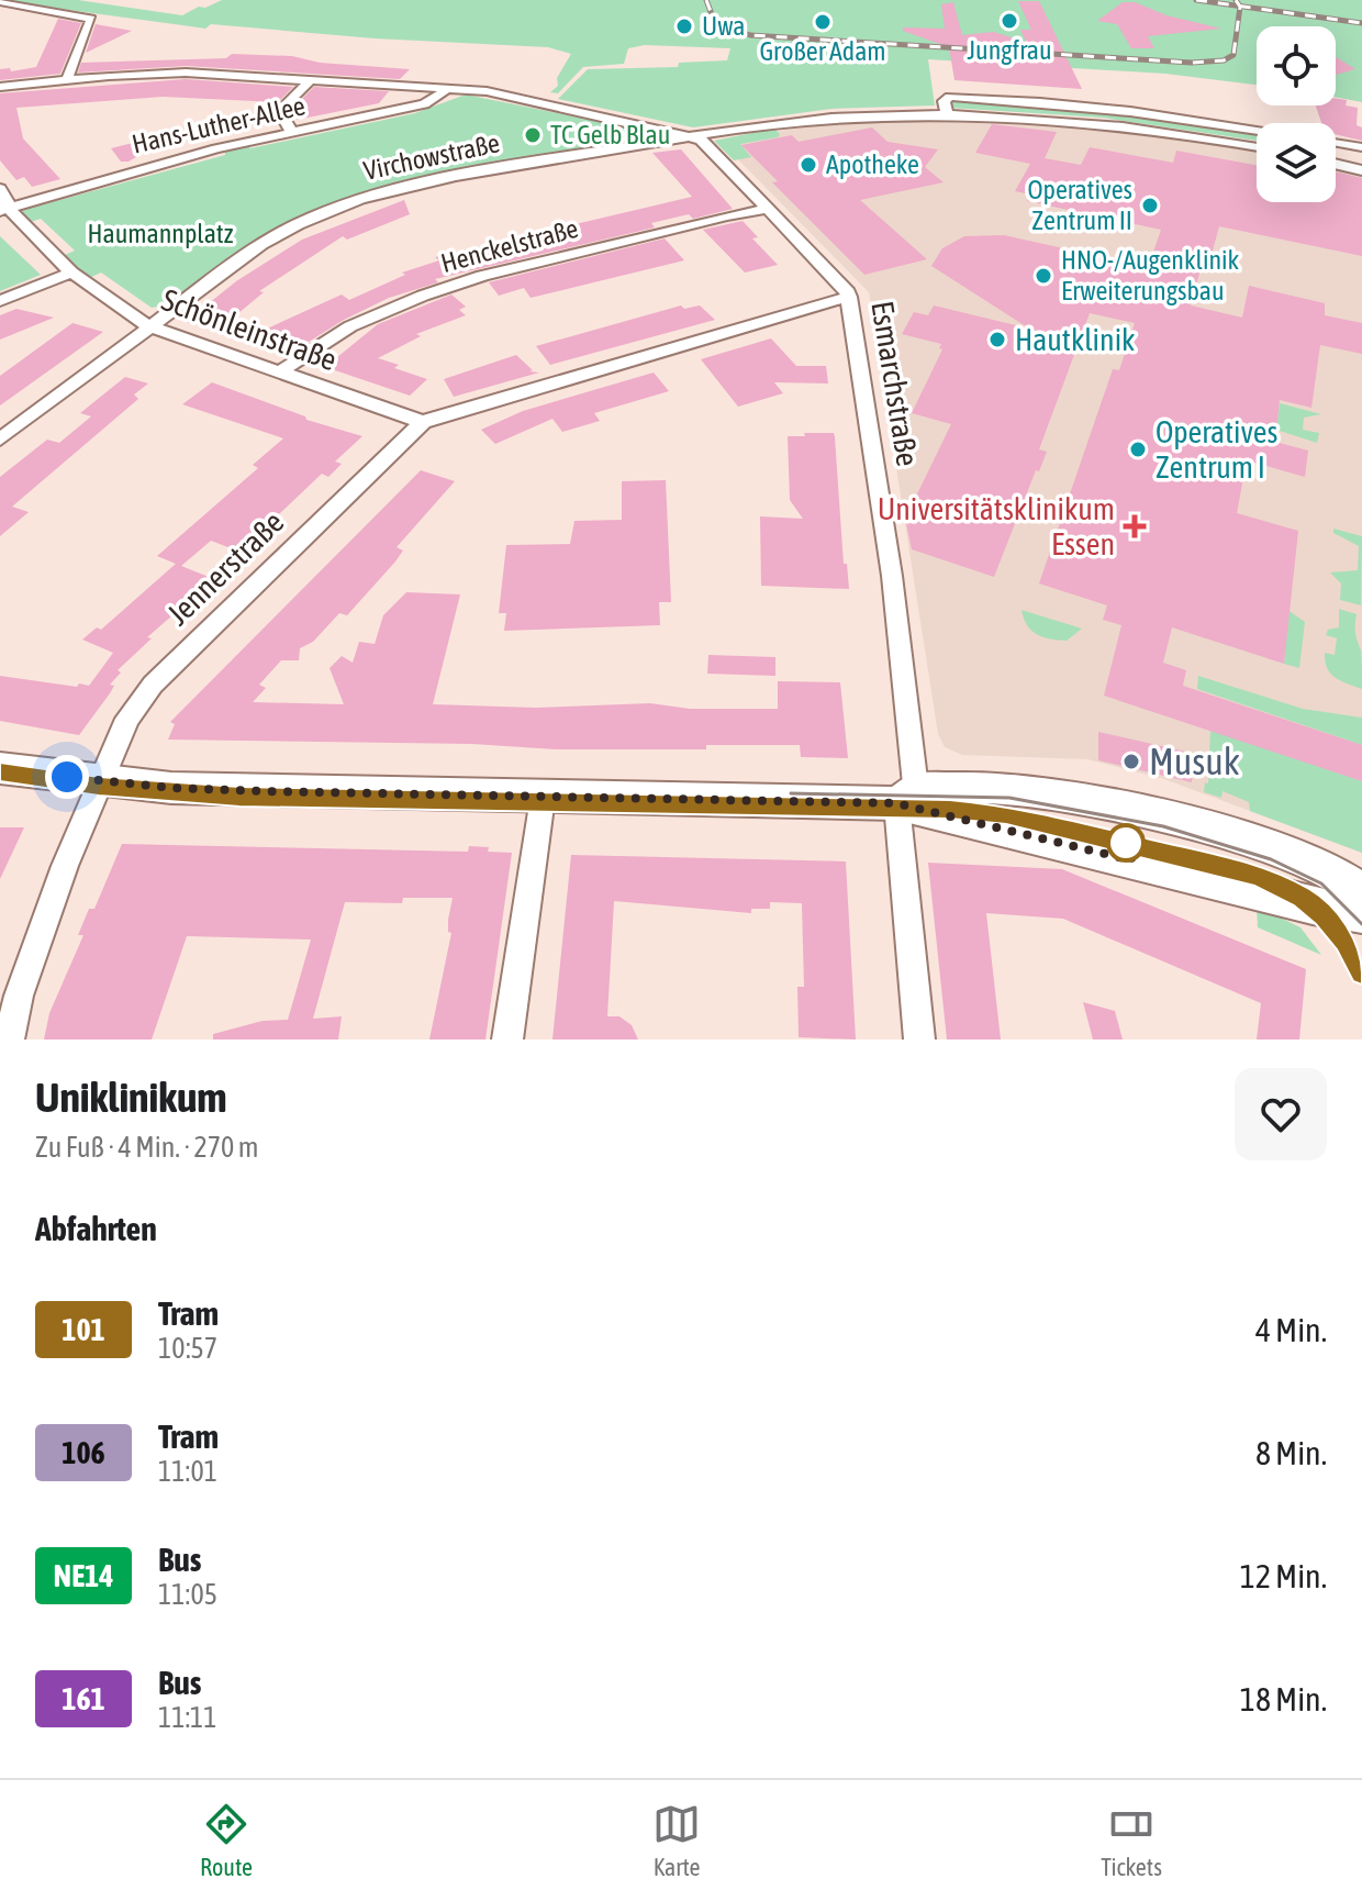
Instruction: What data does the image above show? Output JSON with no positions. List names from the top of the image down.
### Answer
{
  "streets": {
    "street": [
      "Hans-Luther-Allee",
      "Virchowstraße",
      "Henckelstraße",
      "Schönleinstraße",
      "Esmarchstraße",
      "Jennerstraße"
    ]
  },
  "crossings": [
    ["Hans-Luther-Allee", "Schönleinstraße"],
    ["Virchowstraße", "Schönleinstraße"],
    ["Virchowstraße", "Esmarchstraße"],
    ["Henckelstraße", "Schönleinstraße"],
    ["Henckelstraße", "Esmarchstraße"],
    ["Schönleinstraße", "Jennerstraße"]
  ],
  "parks": ["Haumannplatz"],
  "places": {
    "other": [
      "Jungfrau",
      "Großer Adam",
      "Uwa",
      "TC Gelb Blau",
      "Apotheke",
      "Operatives Zentrum II",
      "HNO-/Augenklinik Erweiterungsbau",
      "Hautklinik",
      "Operatives Zentrum I",
      "Musuk"
    ],
    "health": ["Universitätsklinikum Essen"]
  },
  "lines": ["tram line 101"],
  "page": {
    "heading": [
      ["Uniklinikum", "Zu Fuß · 4 Min. · 270 m"],
      "Abfahrten"
    ],
    "list": [
      {
        "mark": "101",
        "name": "Tram",
        "note": "10:57",
        "value": "4 Min."
      },
      {
        "mark": "106",
        "name": "Tram",
        "note": "11:01",
        "value": "8 Min."
      },
      {
        "mark": "NE14",
        "name": "Bus",
        "note": "11:05",
        "value": "12 Min."
      },
      {
        "mark": "161",
        "name": "Bus",
        "note": "11:11",
        "value": "18 Min."
      }
    ],
    "tabs": ["Route", "Karte", "Tickets"]
  }
}
